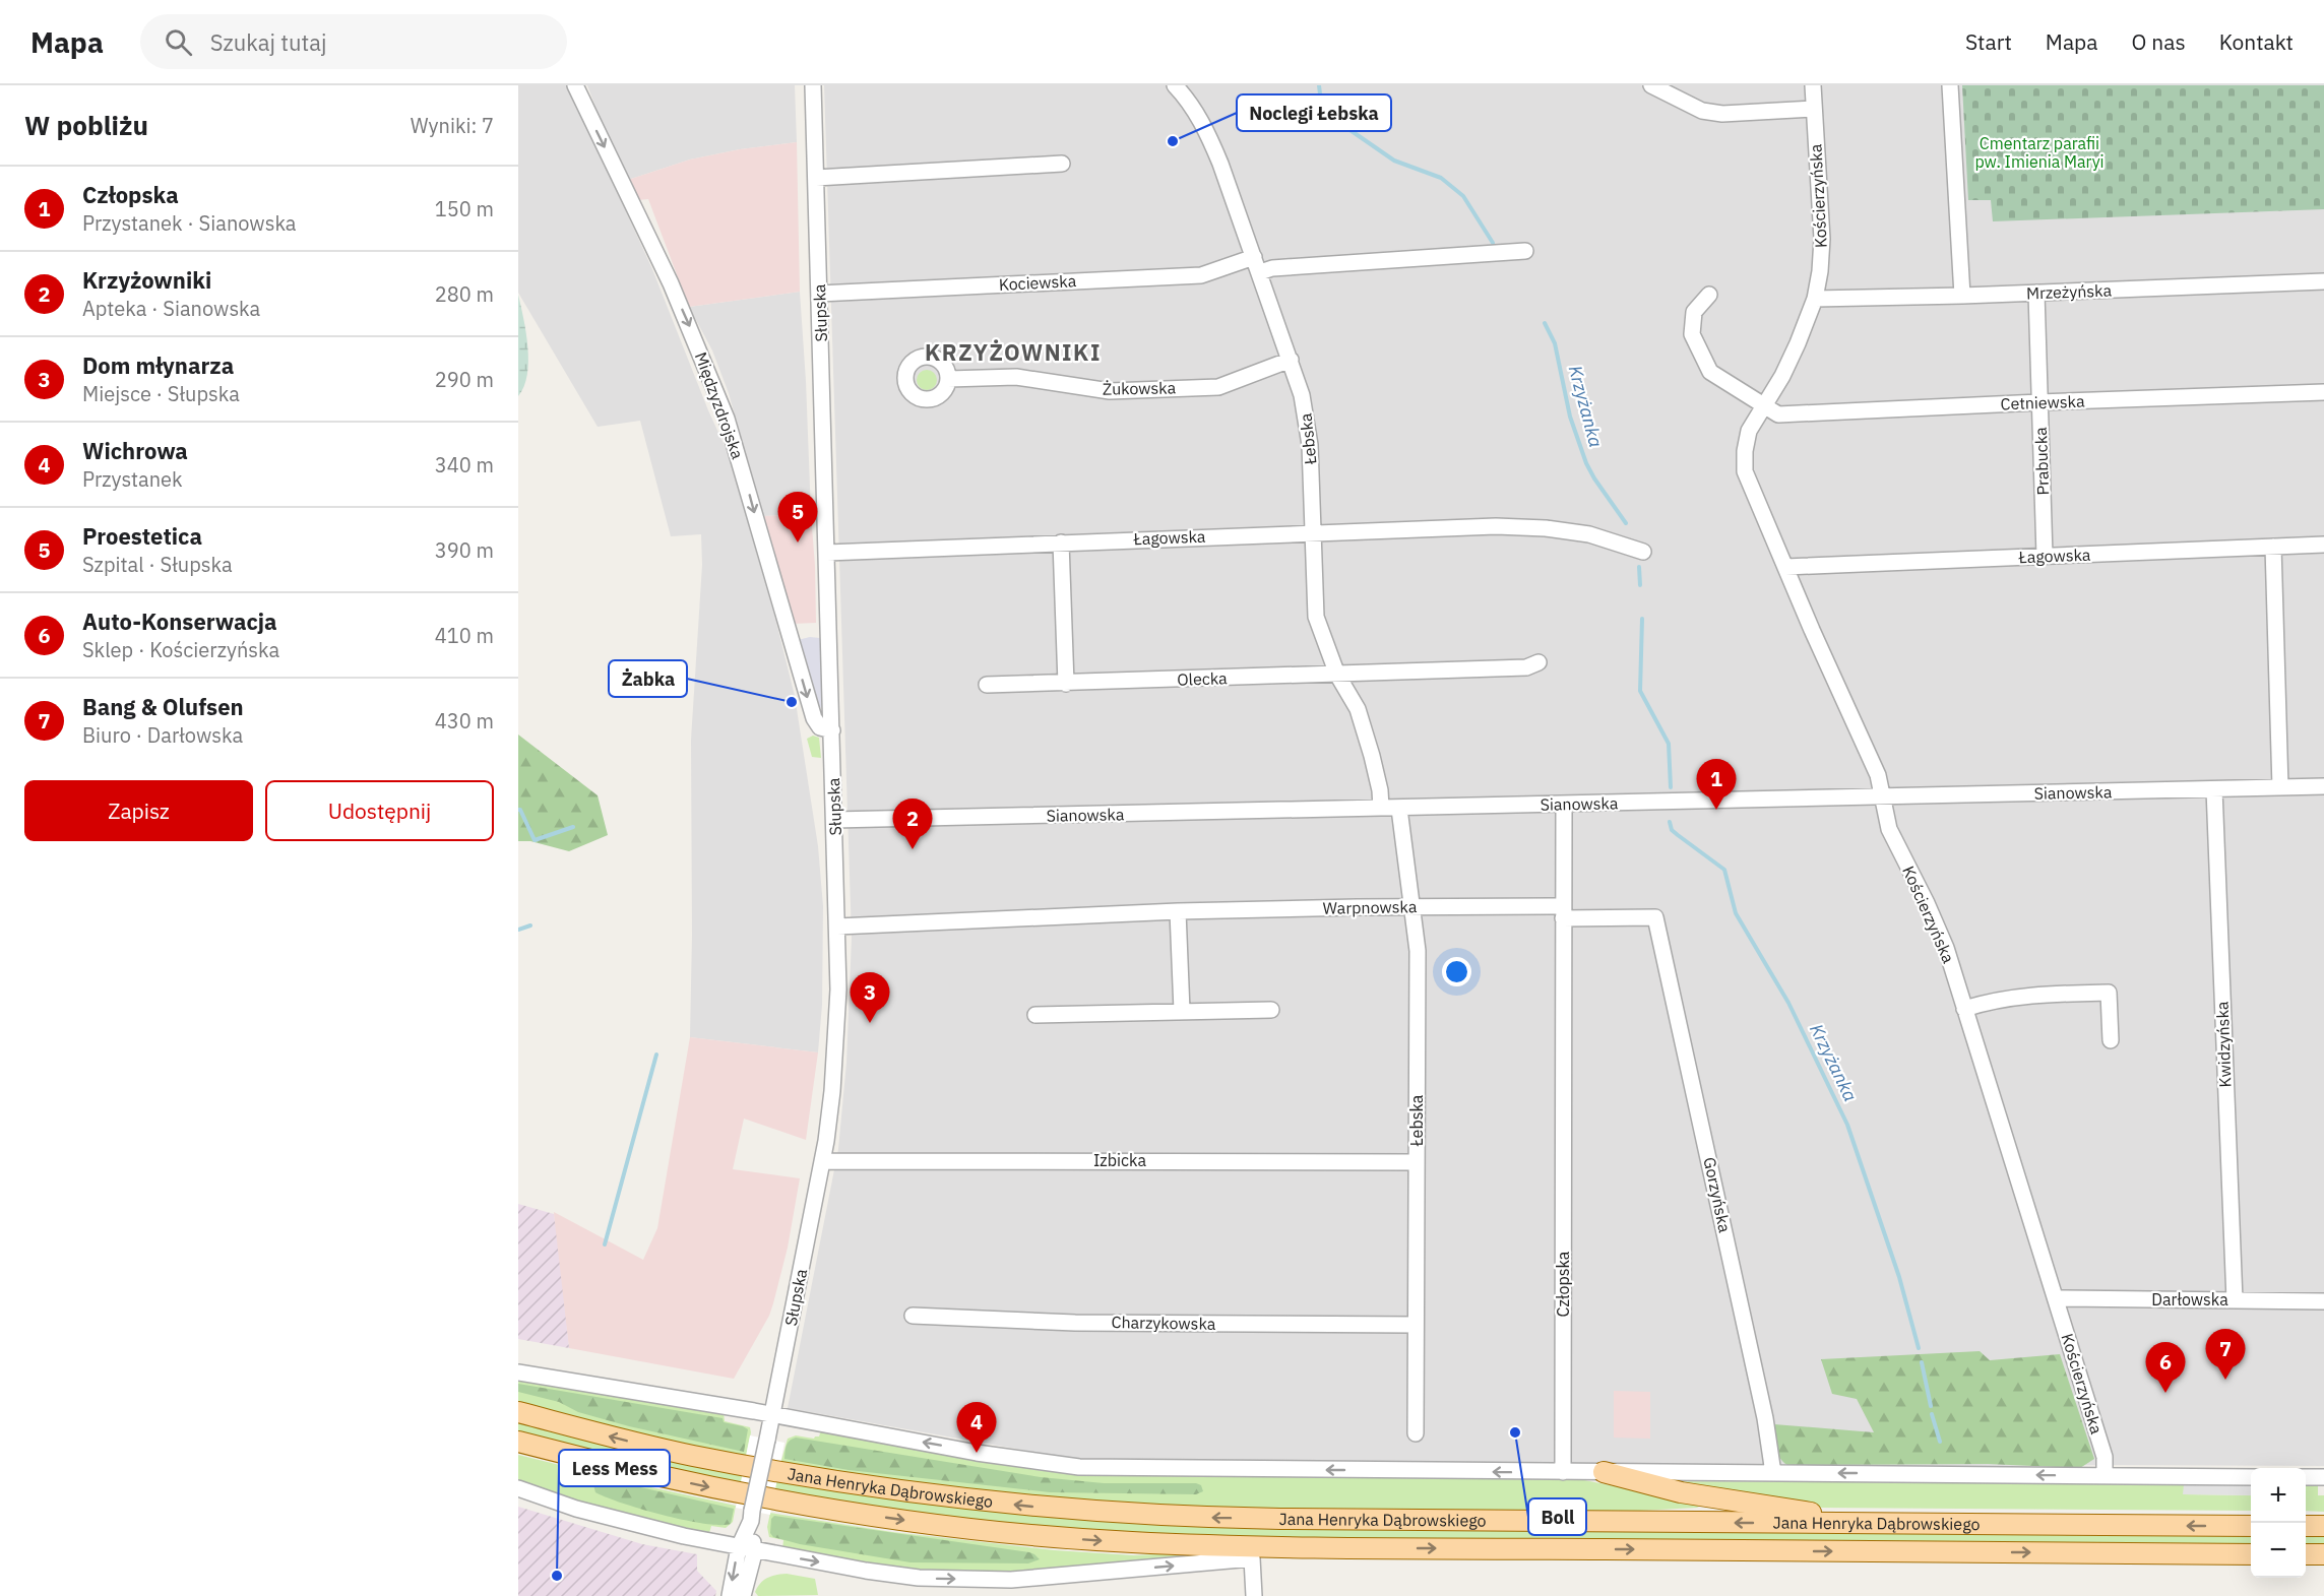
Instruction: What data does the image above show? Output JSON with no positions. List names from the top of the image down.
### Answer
{
  "streets": {
    "main road": ["Jana Henryka Dąbrowskiego"],
    "street": [
      "Kościerzyńska",
      "Kociewska",
      "Mrzeżyńska",
      "Słupska",
      "Żukowska",
      "Cetniewska",
      "Międzyzdrojska",
      "Łebska",
      "Prabucka",
      "Łagowska",
      "Olecka",
      "Sianowska",
      "Warpnowska",
      "Kwidzyńska",
      "Izbicka",
      "Gorzyńska",
      "Człopska",
      "Darłowska",
      "Charzykowska"
    ]
  },
  "crossings": [
    ["Kościerzyńska", "Mrzeżyńska"],
    ["Kościerzyńska", "Cetniewska"],
    ["Kościerzyńska", "Łagowska"],
    ["Kościerzyńska", "Sianowska"],
    ["Kościerzyńska", "Darłowska"],
    ["Kociewska", "Słupska"],
    ["Kociewska", "Łebska"],
    ["Mrzeżyńska", "Prabucka"],
    ["Słupska", "Międzyzdrojska"],
    ["Słupska", "Łagowska"],
    ["Słupska", "Sianowska"],
    ["Słupska", "Warpnowska"],
    ["Słupska", "Izbicka"],
    ["Żukowska", "Łebska"],
    ["Cetniewska", "Prabucka"],
    ["Łebska", "Łagowska"],
    ["Łebska", "Olecka"],
    ["Łebska", "Sianowska"],
    ["Łebska", "Warpnowska"],
    ["Łebska", "Izbicka"],
    ["Łebska", "Charzykowska"],
    ["Prabucka", "Łagowska"],
    ["Sianowska", "Kwidzyńska"],
    ["Sianowska", "Człopska"],
    ["Warpnowska", "Gorzyńska"],
    ["Warpnowska", "Człopska"],
    ["Kwidzyńska", "Darłowska"]
  ],
  "one_way": ["Międzyzdrojska"],
  "districts": ["KRZYŻOWNIKI"],
  "water": ["Krzyżanka"],
  "parks": ["Cmentarz parafii pw. Imienia Maryi"],
  "places": [
    "Noclegi Łebska",
    "Żabka",
    "Boll",
    "Less Mess"
  ],
  "page": {
    "header": "Mapa",
    "search": "Szukaj tutaj",
    "nav": [
      "Start",
      "Mapa",
      "O nas",
      "Kontakt"
    ],
    "heading": ["W pobliżu", "Wyniki: 7"],
    "list": [
      {
        "mark": "1",
        "name": "Człopska",
        "note": "Przystanek · Sianowska",
        "value": "150 m"
      },
      {
        "mark": "2",
        "name": "Krzyżowniki",
        "note": "Apteka · Sianowska",
        "value": "280 m"
      },
      {
        "mark": "3",
        "name": "Dom młynarza",
        "note": "Miejsce · Słupska",
        "value": "290 m"
      },
      {
        "mark": "4",
        "name": "Wichrowa",
        "note": "Przystanek",
        "value": "340 m"
      },
      {
        "mark": "5",
        "name": "Proestetica",
        "note": "Szpital · Słupska",
        "value": "390 m"
      },
      {
        "mark": "6",
        "name": "Auto-Konserwacja",
        "note": "Sklep · Kościerzyńska",
        "value": "410 m"
      },
      {
        "mark": "7",
        "name": "Bang & Olufsen",
        "note": "Biuro · Darłowska",
        "value": "430 m"
      }
    ],
    "pins": [
      "5",
      "1",
      "2",
      "3",
      "7",
      "6",
      "4"
    ],
    "buttons": ["Zapisz", "Udostępnij"],
    "map_buttons": ["+", "−"]
  }
}
